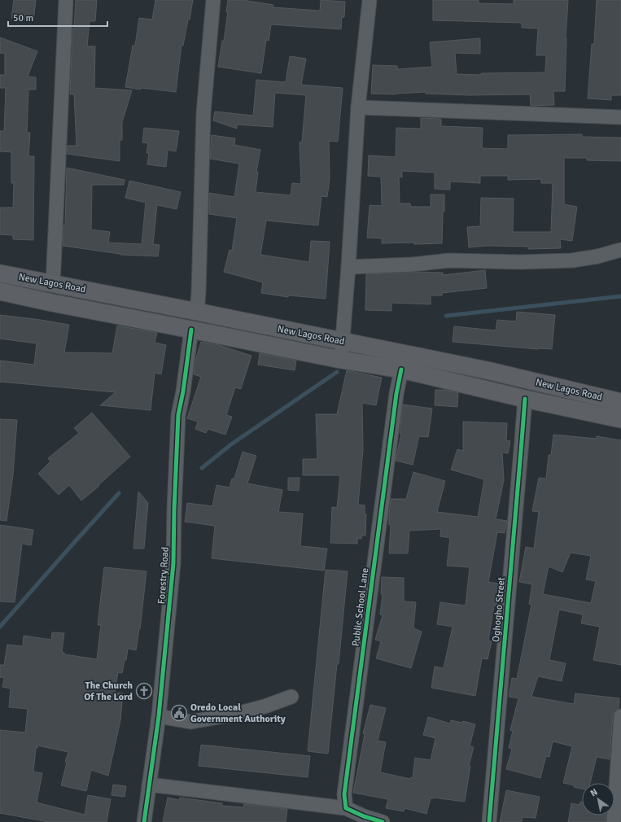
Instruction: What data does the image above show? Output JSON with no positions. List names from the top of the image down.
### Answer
{
  "streets": {
    "main road": ["New Lagos Road"],
    "street": ["Forestry Road", "Public School Lane", "Oghogho Street"]
  },
  "crossings": [
    ["New Lagos Road", "Forestry Road"],
    ["New Lagos Road", "Public School Lane"],
    ["New Lagos Road", "Oghogho Street"]
  ],
  "places": {
    "church": ["The Church Of The Lord"],
    "public building": ["Oredo Local Government Authority"]
  },
  "scale_bar": "50 m",
  "north": "top left"
}
